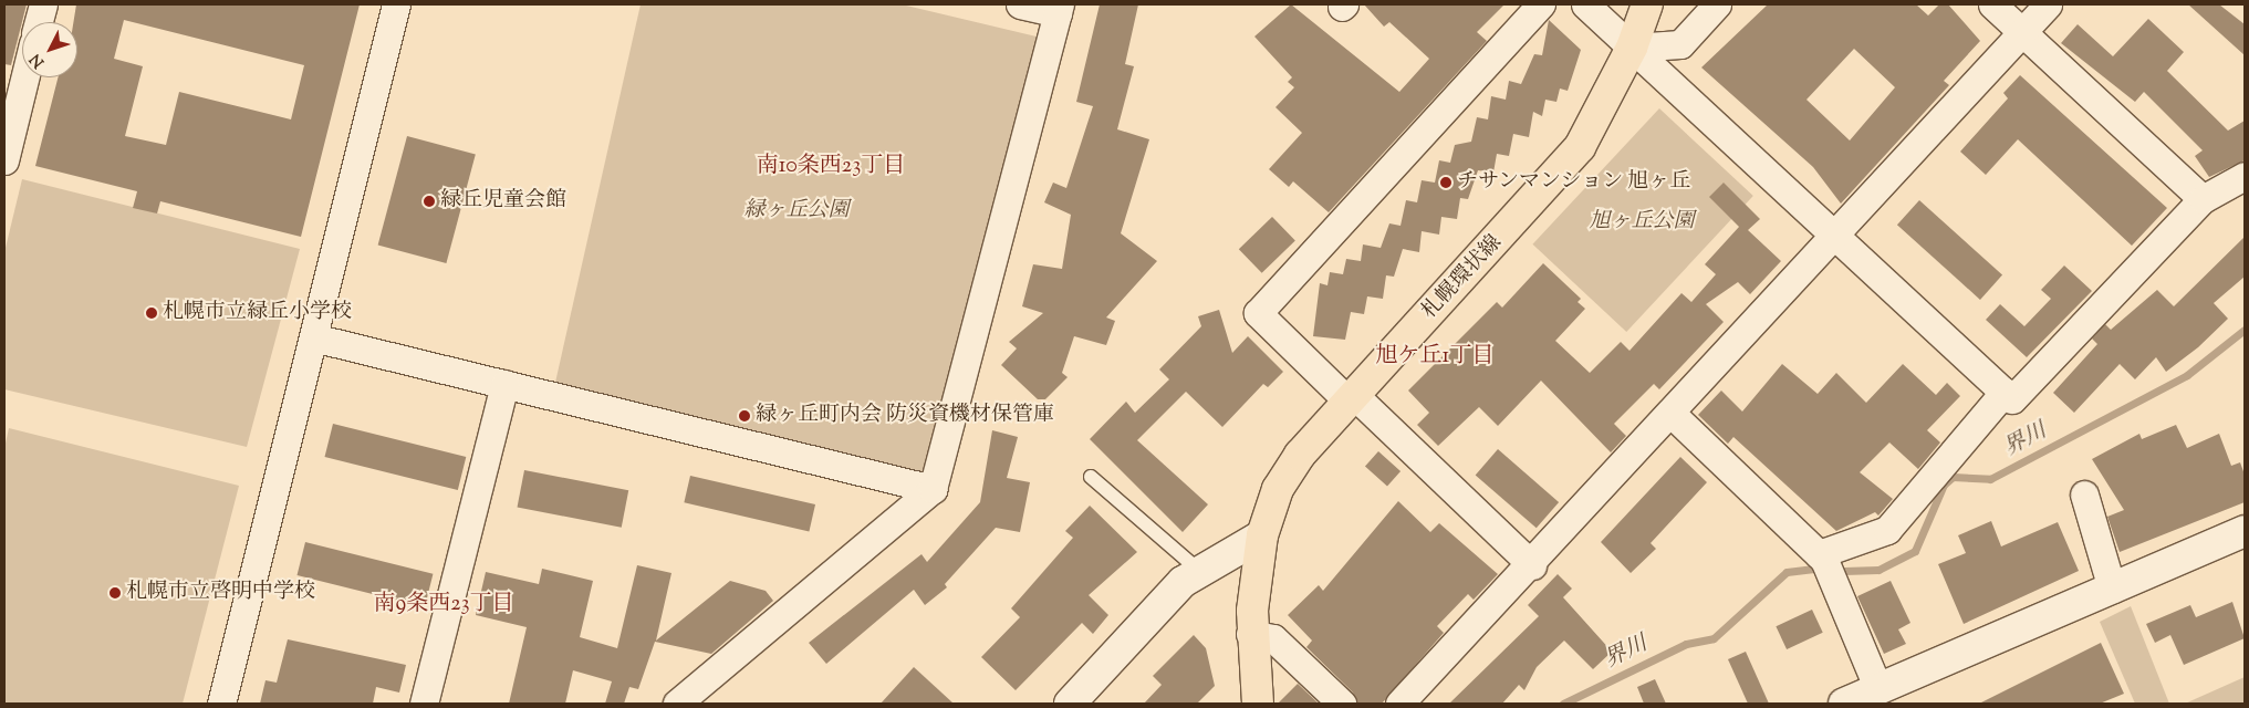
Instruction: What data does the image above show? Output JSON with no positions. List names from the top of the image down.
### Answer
{
  "streets": {
    "main road": ["札幌環状線"]
  },
  "districts": ["南10条西23丁目", "旭ケ丘1丁目", "南9条西23丁目"],
  "water": ["界川"],
  "parks": ["緑ヶ丘公園", "旭ヶ丘公園"],
  "places": [
    "チサンマンション 旭ヶ丘",
    "緑丘児童会館",
    "札幌市立緑丘小学校",
    "緑ヶ丘町内会 防災資機材保管庫",
    "札幌市立啓明中学校"
  ],
  "north": "bottom left"
}
